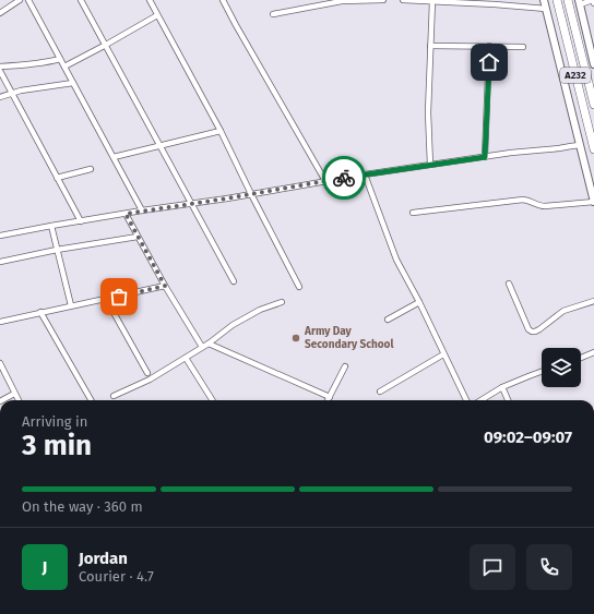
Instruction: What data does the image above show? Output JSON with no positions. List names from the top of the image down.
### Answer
{
  "streets": {
    "highway": ["A232"]
  },
  "places": ["Army Day Secondary School"],
  "page": {
    "heading": ["3 min", "Arriving in", "09:02–09:07"],
    "panel": ["Jordan", "Courier · 4.7"],
    "bar": "On the way · 360 m",
    "round": "J"
  }
}
